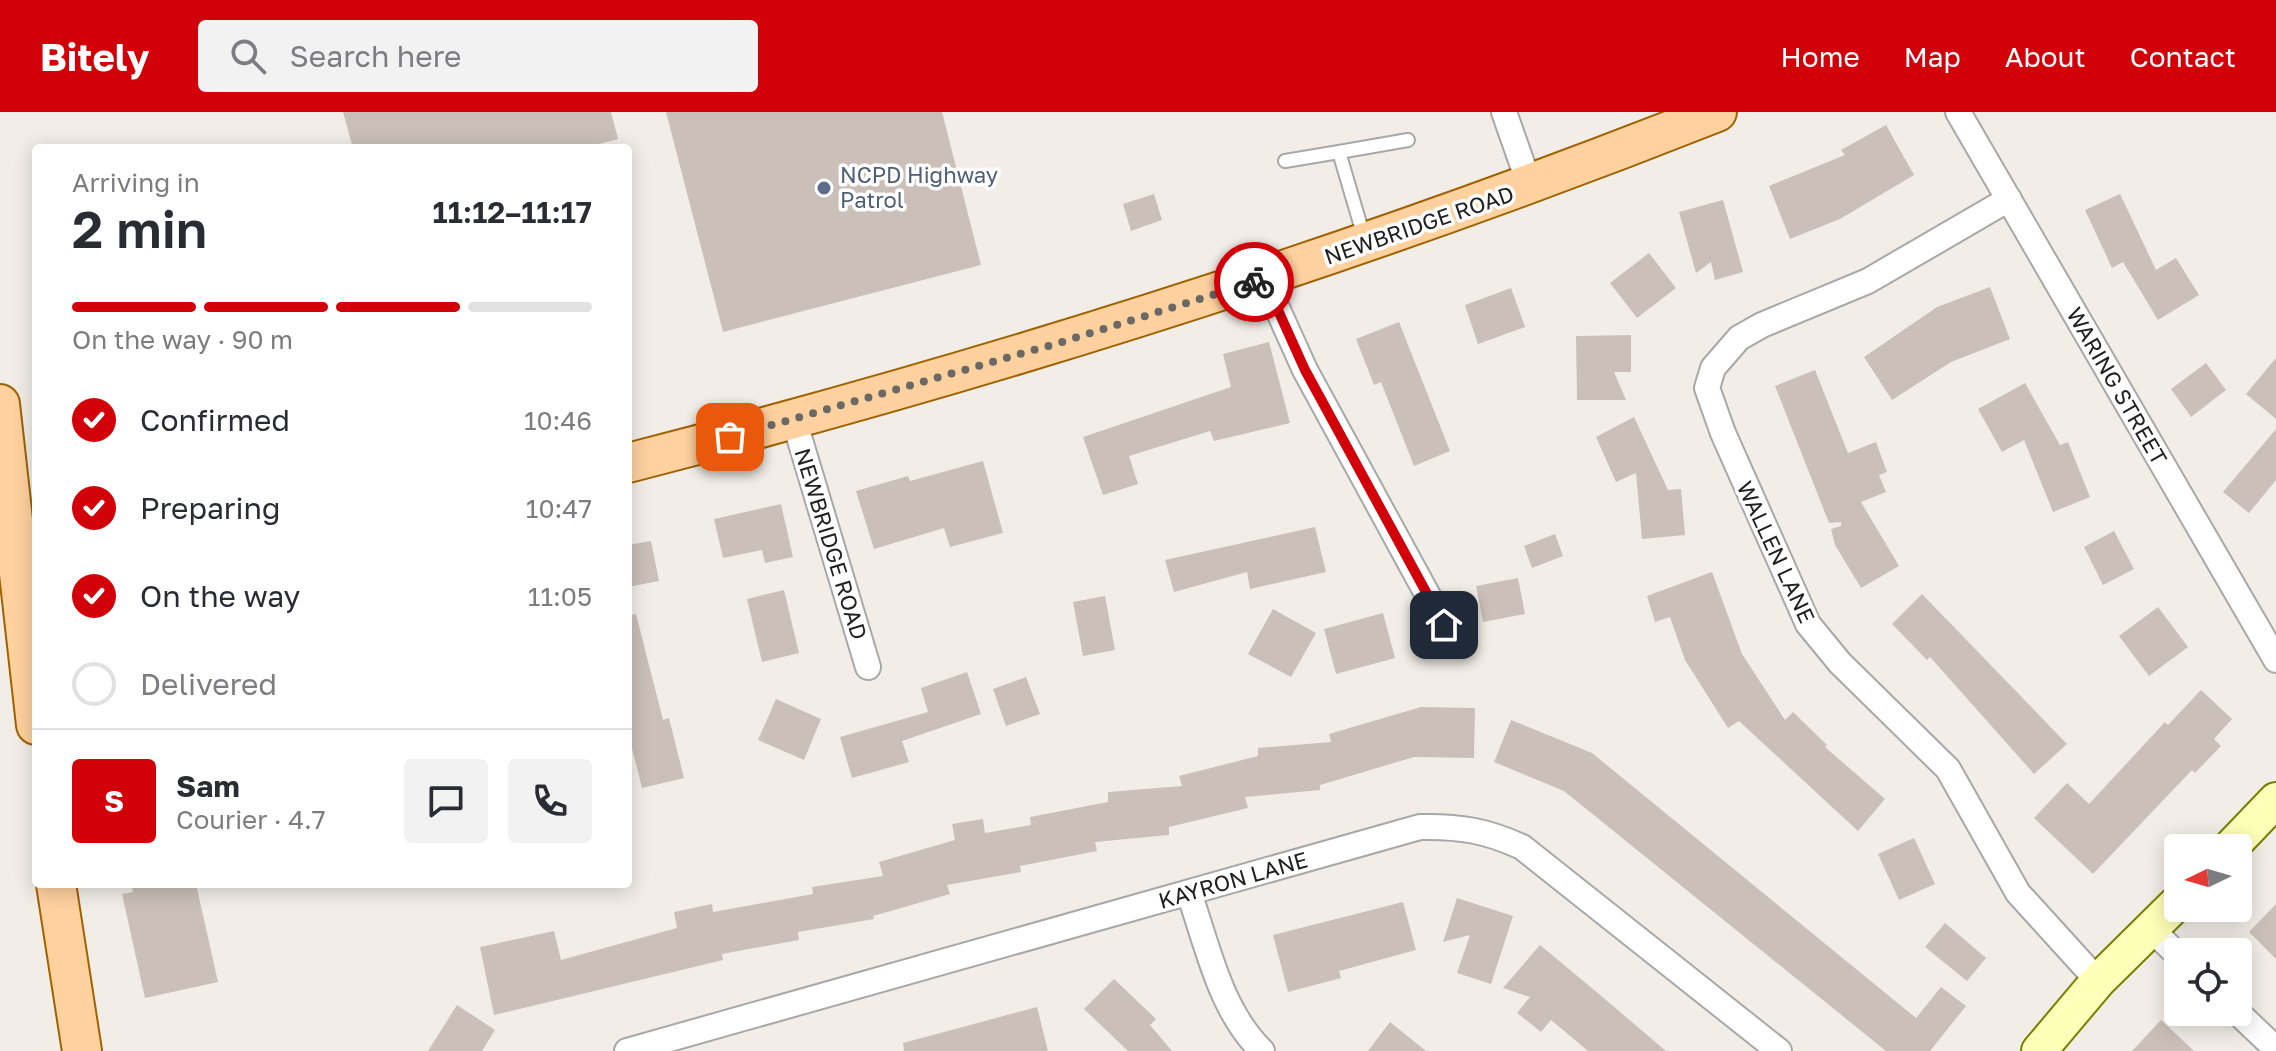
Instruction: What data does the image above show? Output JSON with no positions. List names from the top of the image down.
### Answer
{
  "streets": {
    "main road": ["NEWBRIDGE ROAD"],
    "street": ["WARING STREET", "WALLEN LANE", "KAYRON LANE"]
  },
  "crossings": [
    ["WARING STREET", "WALLEN LANE"]
  ],
  "places": ["NCPD Highway Patrol"],
  "north": "left",
  "page": {
    "header": "Bitely",
    "search": "Search here",
    "nav": [
      "Home",
      "Map",
      "About",
      "Contact"
    ],
    "heading": ["2 min", "Arriving in", "11:12–11:17"],
    "panel": ["Sam", "Courier · 4.7"],
    "bar": "On the way · 90 m",
    "list": [
      ["Confirmed", "10:46"],
      ["Preparing", "10:47"],
      ["On the way", "11:05"],
      "Delivered"
    ],
    "round": "S"
  }
}
